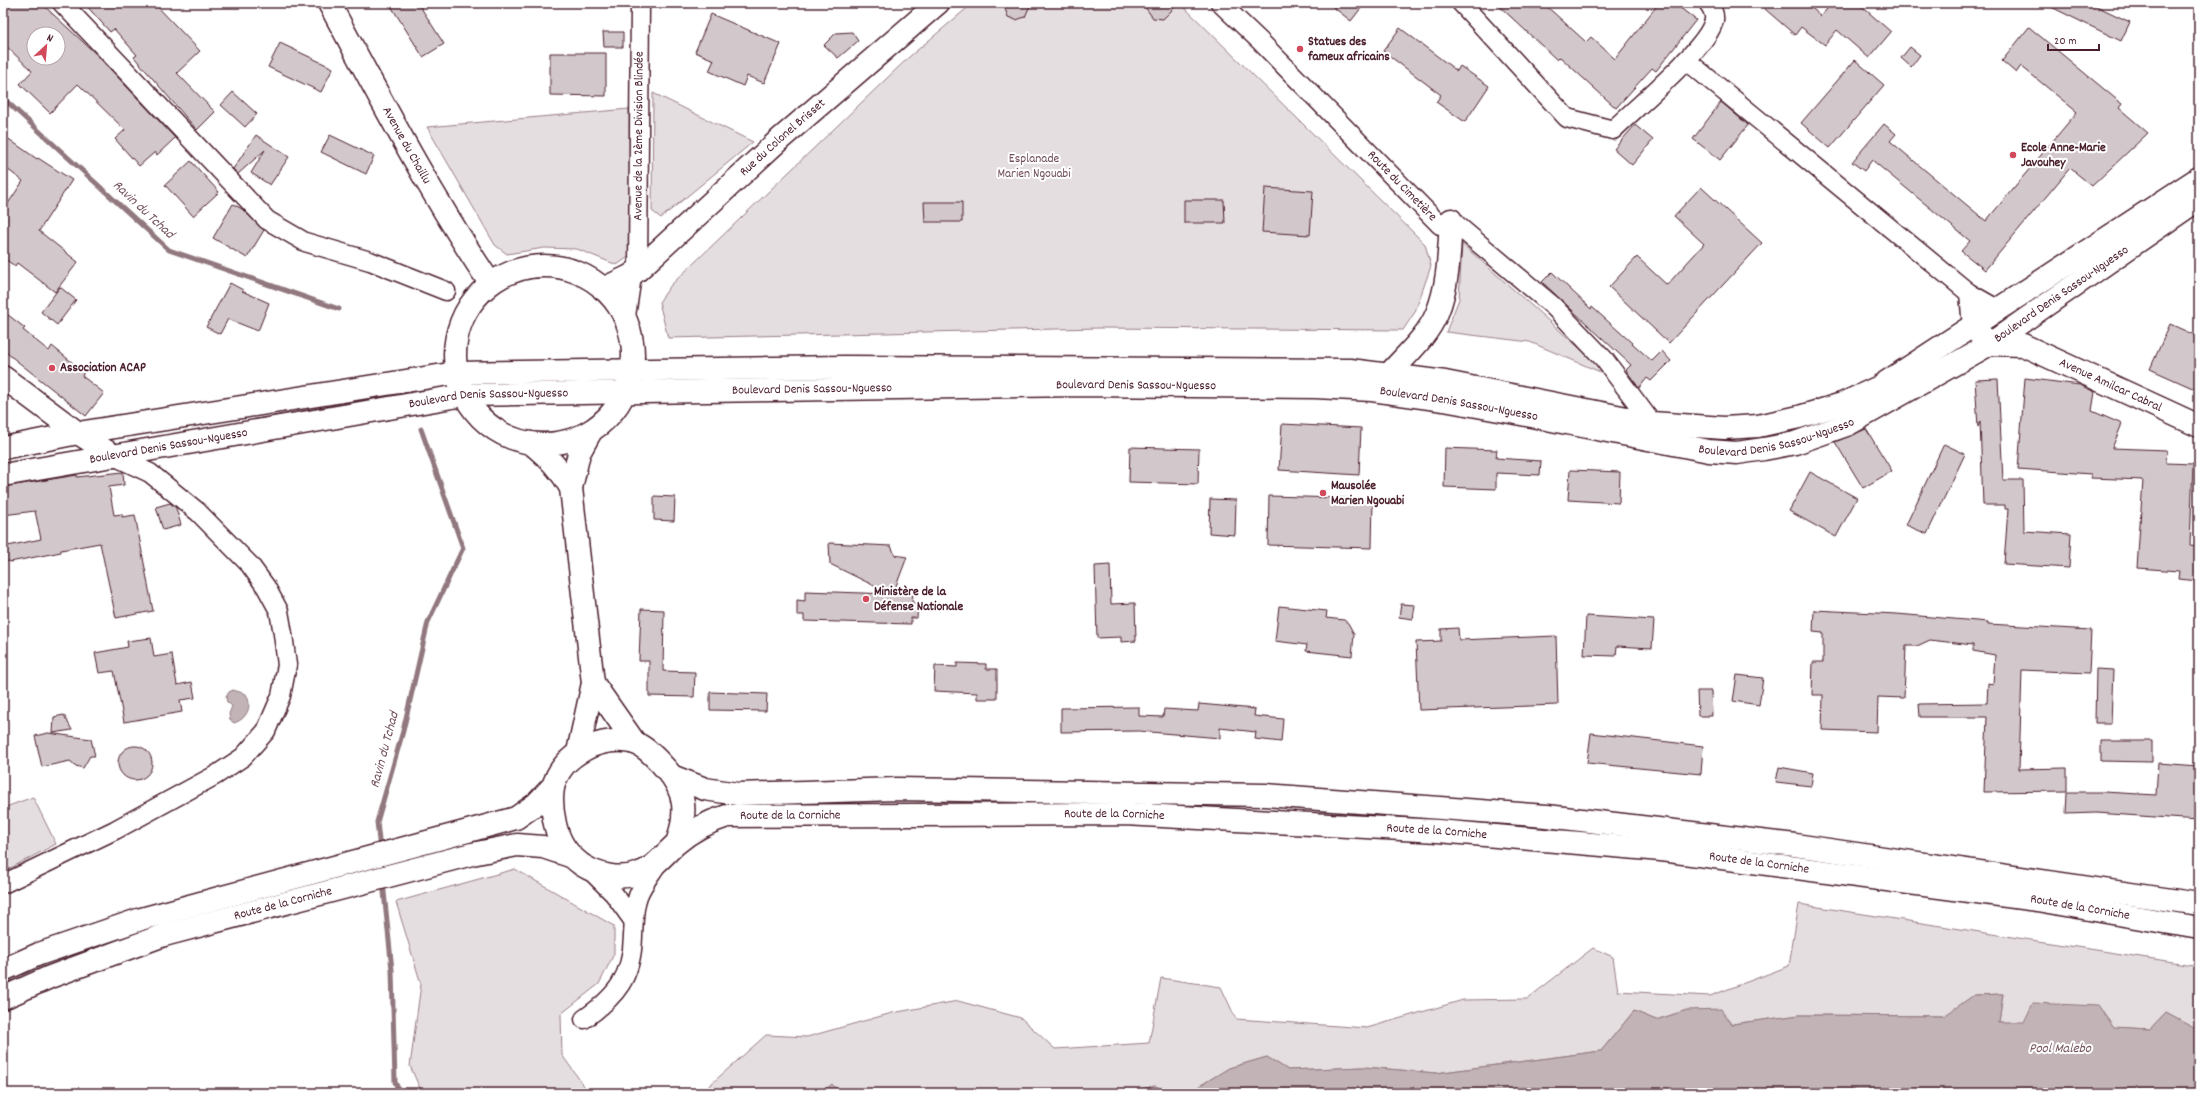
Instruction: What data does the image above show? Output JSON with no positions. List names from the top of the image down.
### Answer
{
  "streets": {
    "main road": [
      "Rue du Colonel Brisset",
      "Avenue du Chaillu",
      "Boulevard Denis Sassou-Nguesso",
      "Avenue Amilcar Cabral",
      "Route de la Corniche"
    ],
    "street": ["Avenue de la 2ème Division Blindée", "Route du Cimetière"]
  },
  "crossings": [
    ["Avenue de la 2ème Division Blindée", "Rue du Colonel Brisset"],
    ["Route du Cimetière", "Boulevard Denis Sassou-Nguesso"],
    ["Boulevard Denis Sassou-Nguesso", "Avenue Amilcar Cabral"]
  ],
  "water": ["Ravin du Tchad", "Pool Malebo"],
  "parks": ["Esplanade Marien Ngouabi"],
  "places": [
    "Statues des fameux africains",
    "Ecole Anne-Marie Javouhey",
    "Association ACAP",
    "Mausolée Marien Ngouabi",
    "Ministère de la Défense Nationale"
  ],
  "scale_bar": "20 m",
  "north": "top right"
}
